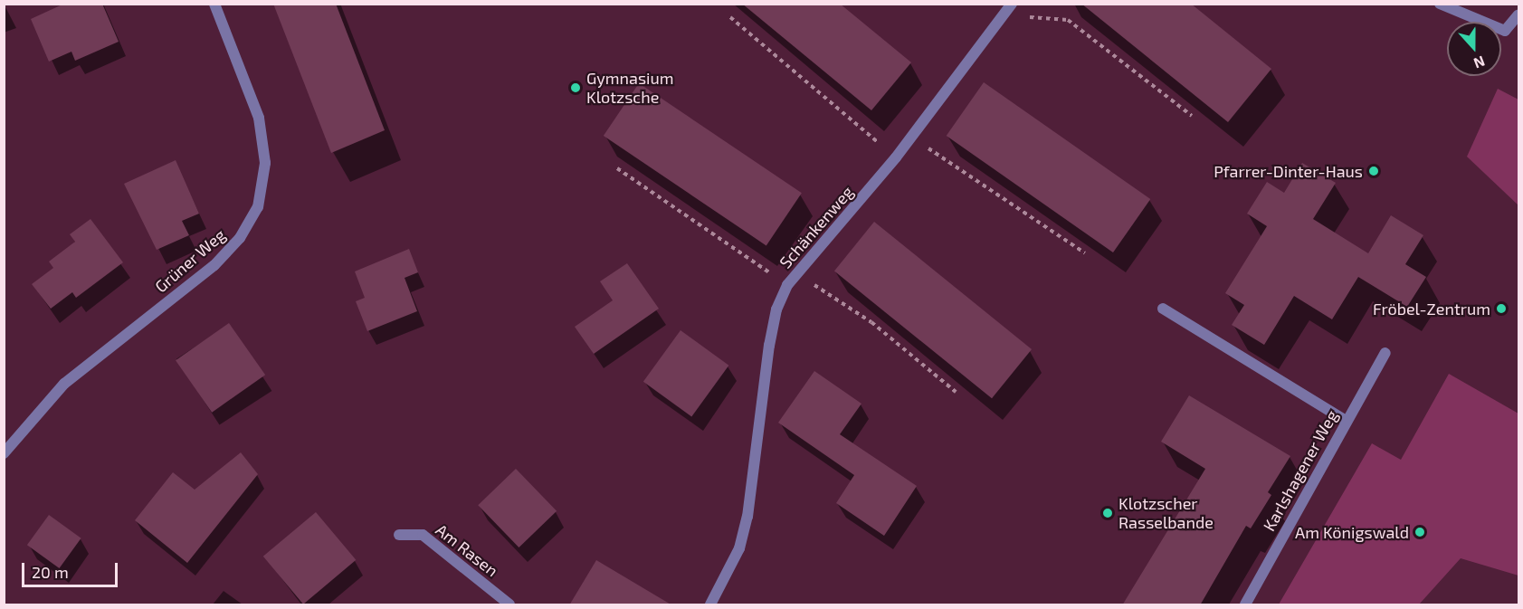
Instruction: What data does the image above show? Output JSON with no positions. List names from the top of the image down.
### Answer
{
  "streets": {
    "street": [
      "Schänkenweg",
      "Grüner Weg",
      "Karlshagener Weg",
      "Am Rasen"
    ]
  },
  "places": [
    "Gymnasium Klotzsche",
    "Pfarrer-Dinter-Haus",
    "Fröbel-Zentrum",
    "Klotzscher Rasselbande",
    "Am Königswald"
  ],
  "scale_bar": "20 m",
  "north": "bottom"
}
